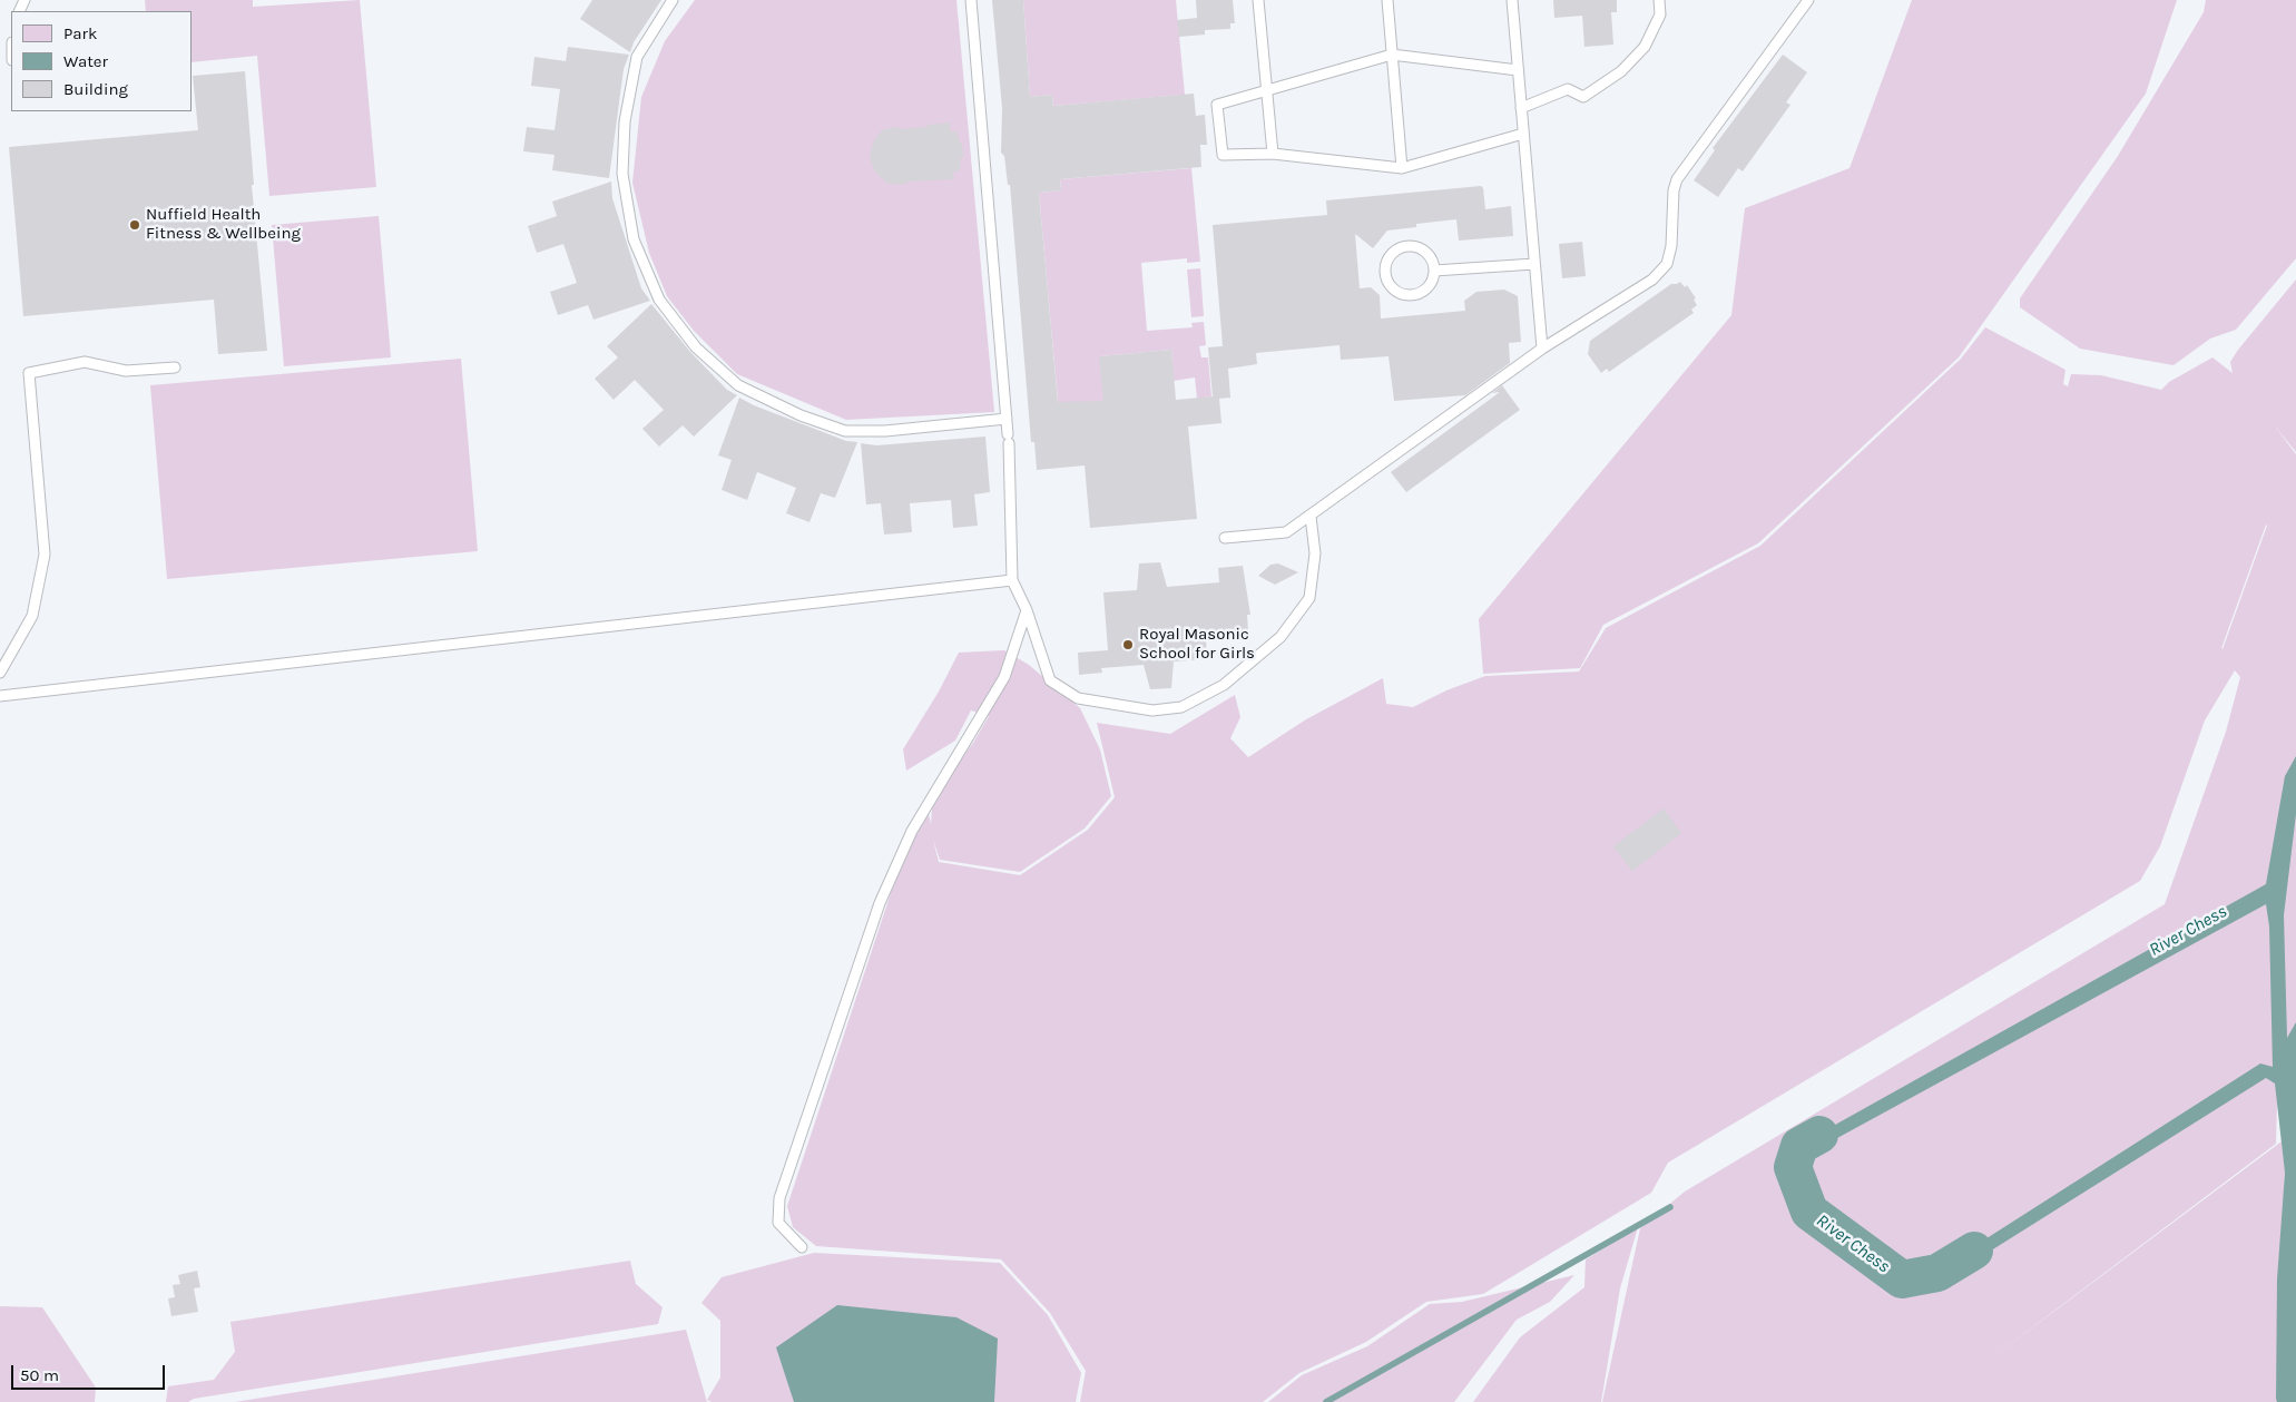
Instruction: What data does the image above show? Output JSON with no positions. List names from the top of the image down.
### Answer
{
  "water": ["River Chess"],
  "places": ["Nuffield Health Fitness & Wellbeing", "Royal Masonic School for Girls"],
  "legend": ["Park", "Water", "Building"],
  "scale_bar": "50 m"
}
